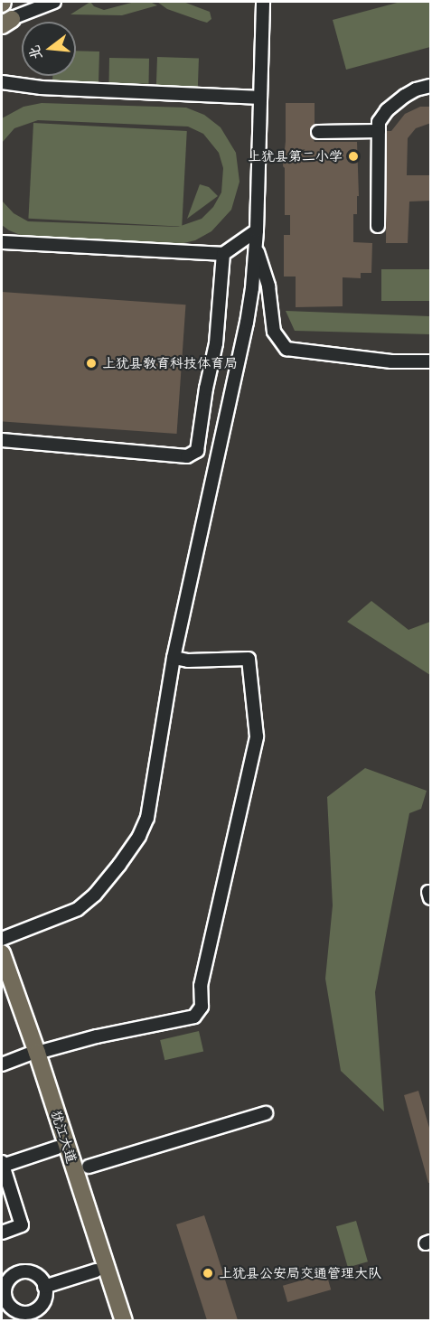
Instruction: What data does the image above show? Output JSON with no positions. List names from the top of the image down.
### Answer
{
  "streets": {
    "main road": ["犹江大道"]
  },
  "places": ["上犹县第二小学", "上犹县教育科技体育局", "上犹县公安局交通管理大队"],
  "north": "left"
}
